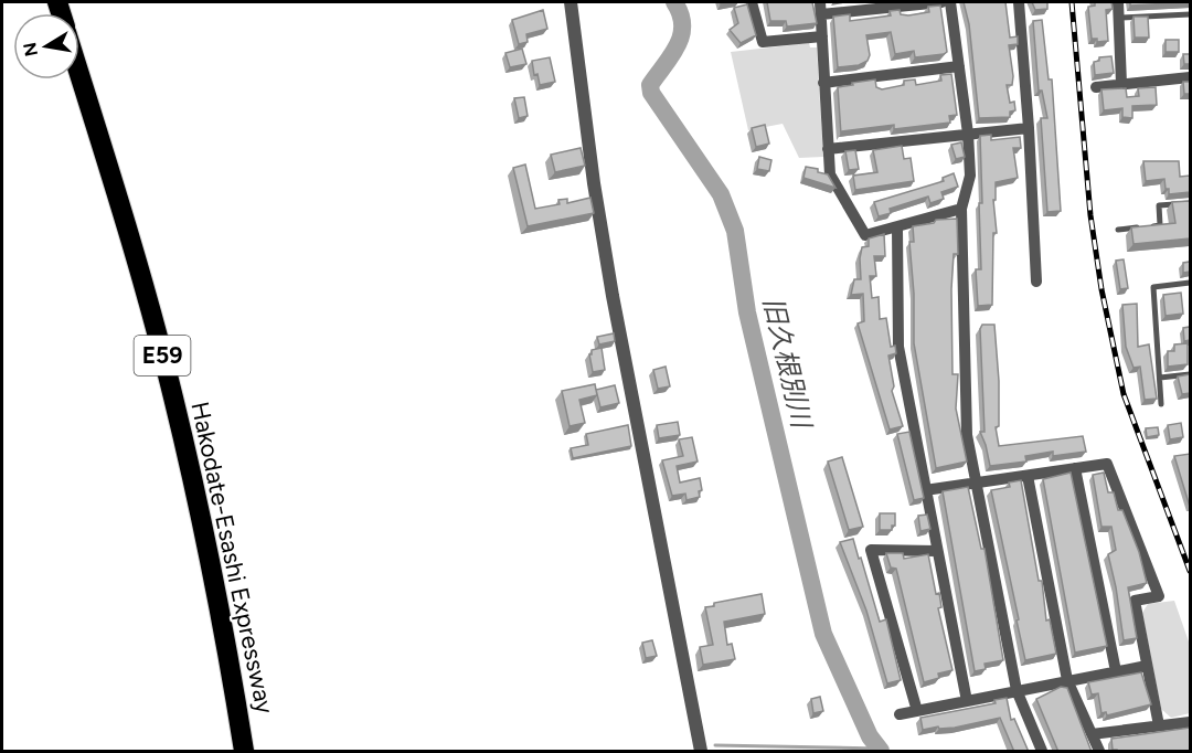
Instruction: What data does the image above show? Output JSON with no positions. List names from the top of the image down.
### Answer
{
  "streets": {
    "highway": ["E59", "Hakodate-Esashi Expressway"]
  },
  "water": ["旧久根別川"],
  "north": "left"
}
